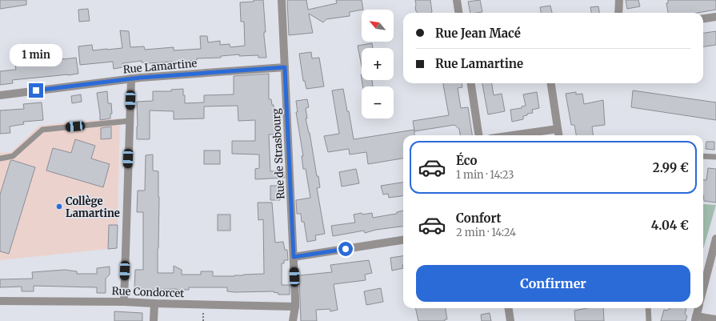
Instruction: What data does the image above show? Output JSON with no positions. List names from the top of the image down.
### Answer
{
  "streets": {
    "street": ["Rue Lamartine", "Rue de Strasbourg", "Rue Condorcet"]
  },
  "crossings": [
    ["Rue Lamartine", "Rue de Strasbourg"],
    ["Rue de Strasbourg", "Rue Condorcet"]
  ],
  "places": ["Collège Lamartine"],
  "north": "top left",
  "page": {
    "map_buttons": ["+", "−"],
    "banner": ["Rue Jean Macé", "Rue Lamartine"],
    "bubble": "1 min",
    "list": [
      {
        "name": "Éco",
        "note": "1 min · 14:23",
        "value": "2.99 €"
      },
      {
        "name": "Confort",
        "note": "2 min · 14:24",
        "value": "4.04 €"
      }
    ],
    "buttons": "Confirmer"
  }
}
